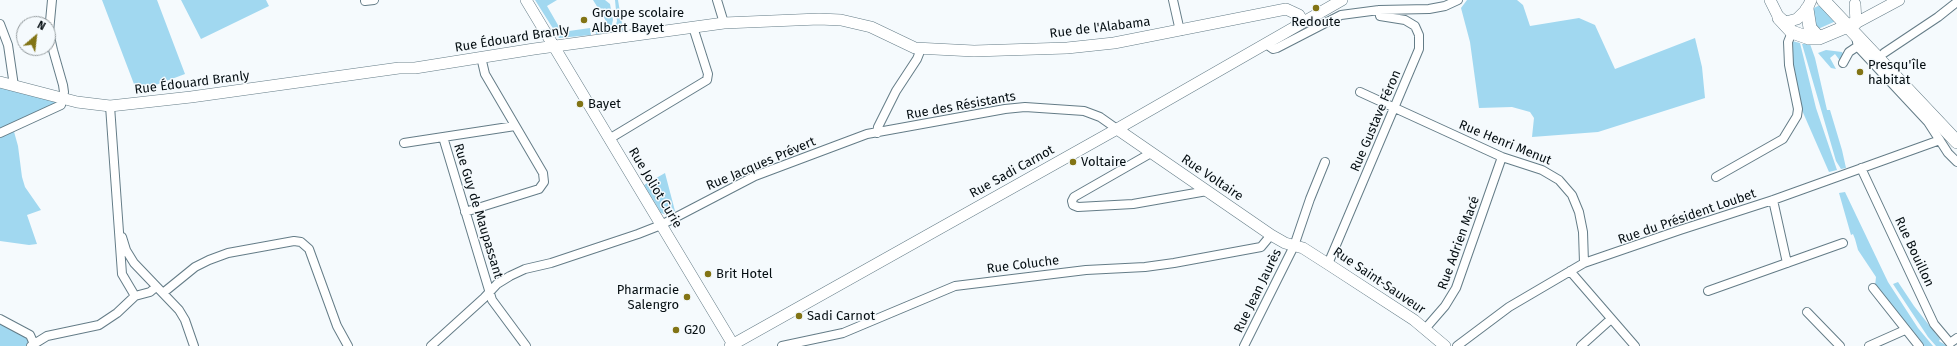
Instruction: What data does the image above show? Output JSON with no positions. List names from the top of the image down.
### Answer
{
  "streets": {
    "street": [
      "Rue de l'Alabama",
      "Rue Édouard Branly",
      "Rue des Résistants",
      "Rue Gustave Féron",
      "Rue Henri Menut",
      "Rue Jacques Prévert",
      "Rue Sadi Carnot",
      "Rue Voltaire",
      "Rue Joliot Curie",
      "Rue Guy de Maupassant",
      "Rue du Président Loubet",
      "Rue Adrien Macé",
      "Rue Bouillon",
      "Rue Coluche",
      "Rue Saint-Sauveur",
      "Rue Jean Jaurès"
    ]
  },
  "crossings": [
    ["Rue de l'Alabama", "Rue Édouard Branly"],
    ["Rue de l'Alabama", "Rue Sadi Carnot"],
    ["Rue Édouard Branly", "Rue Joliot Curie"],
    ["Rue des Résistants", "Rue Jacques Prévert"],
    ["Rue des Résistants", "Rue Sadi Carnot"],
    ["Rue des Résistants", "Rue Voltaire"],
    ["Rue Gustave Féron", "Rue Henri Menut"],
    ["Rue Gustave Féron", "Rue Saint-Sauveur"],
    ["Rue Henri Menut", "Rue du Président Loubet"],
    ["Rue Henri Menut", "Rue Adrien Macé"],
    ["Rue Jacques Prévert", "Rue Joliot Curie"],
    ["Rue Jacques Prévert", "Rue Guy de Maupassant"],
    ["Rue Sadi Carnot", "Rue Voltaire"],
    ["Rue Sadi Carnot", "Rue Joliot Curie"],
    ["Rue Voltaire", "Rue Coluche"],
    ["Rue Voltaire", "Rue Saint-Sauveur"],
    ["Rue Voltaire", "Rue Jean Jaurès"],
    ["Rue du Président Loubet", "Rue Bouillon"],
    ["Rue Adrien Macé", "Rue Saint-Sauveur"],
    ["Rue Saint-Sauveur", "Rue Jean Jaurès"]
  ],
  "places": [
    "Redoute",
    "Groupe scolaire Albert Bayet",
    "Presqu'île habitat",
    "Bayet",
    "Voltaire",
    "Brit Hotel",
    "Pharmacie Salengro",
    "Sadi Carnot",
    "G20"
  ],
  "north": "top right"
}
